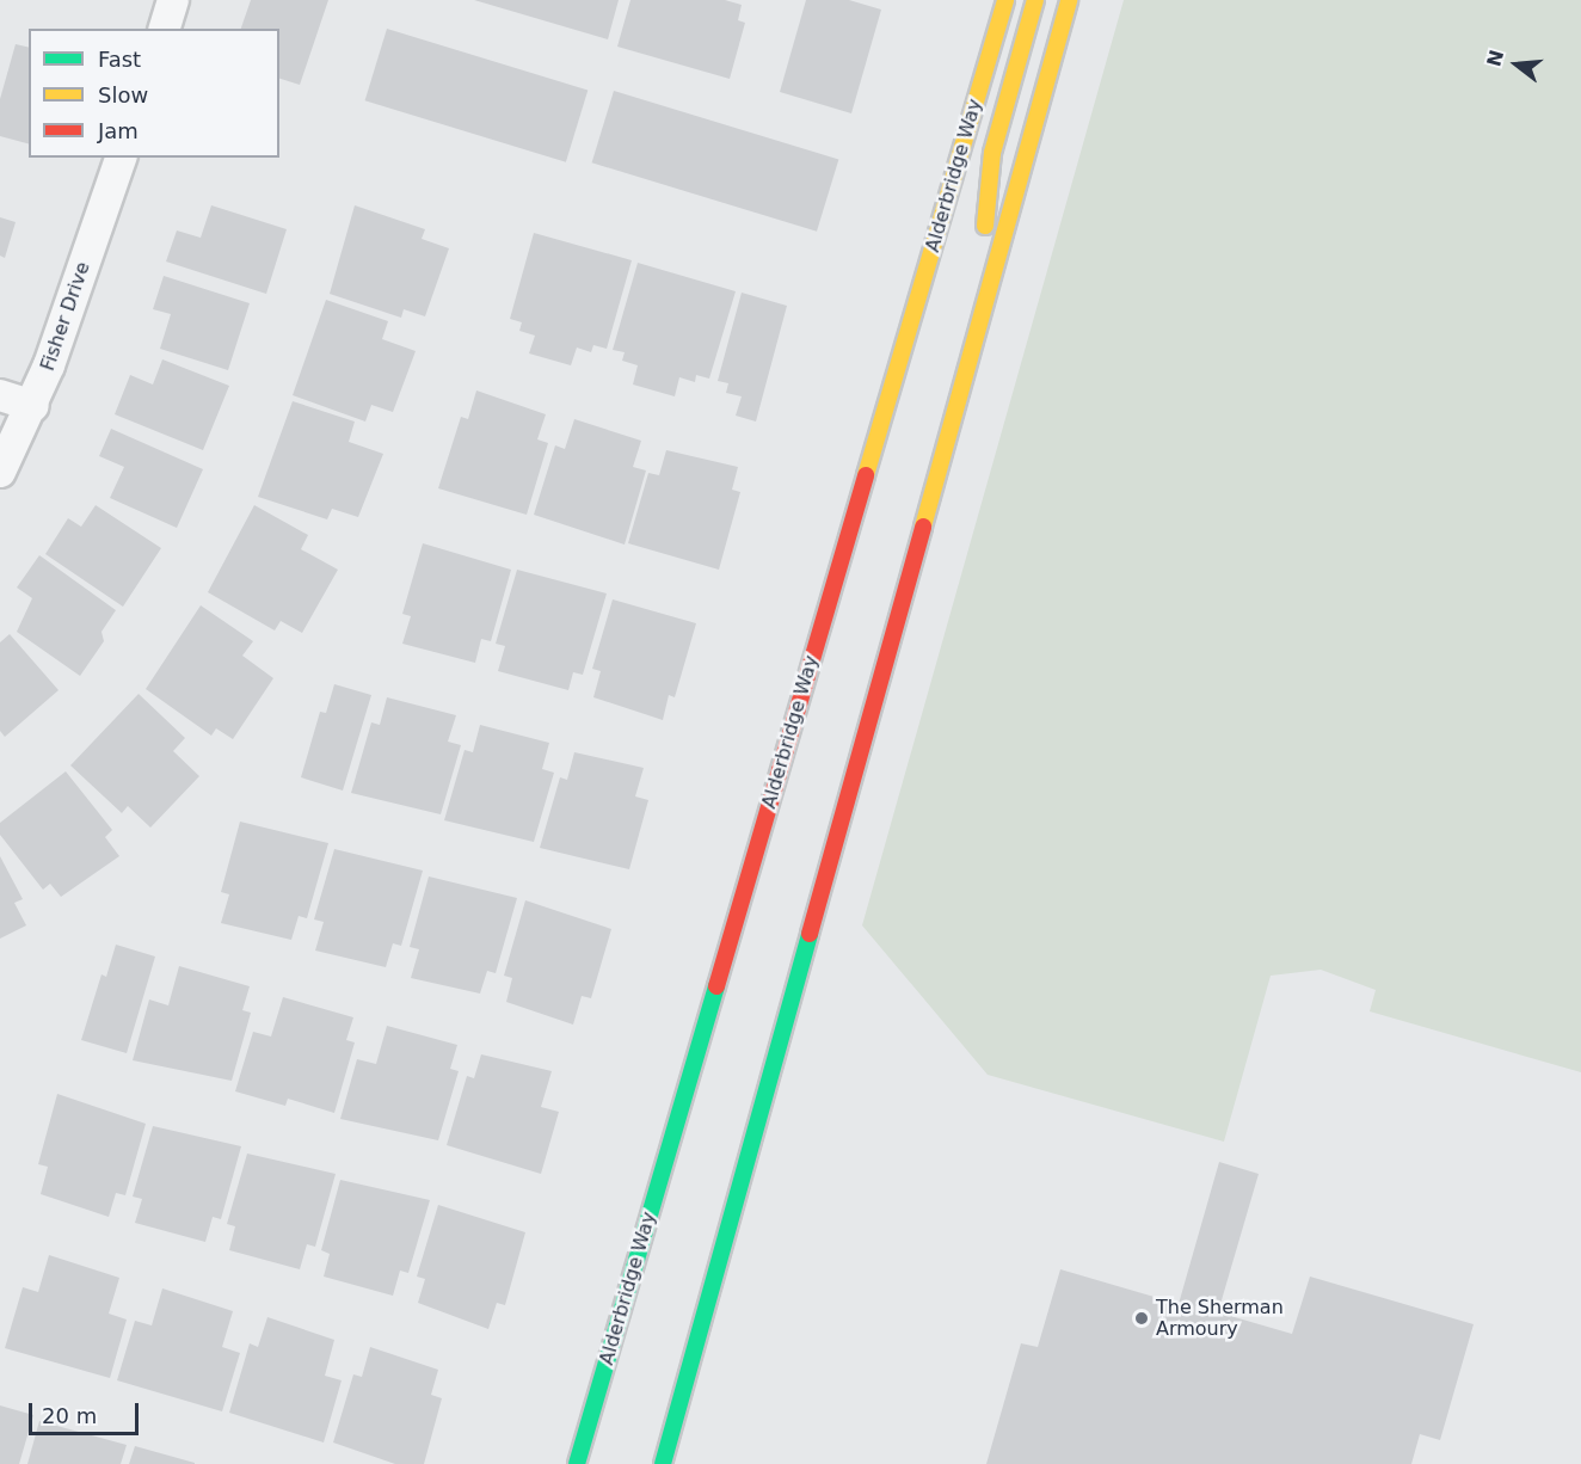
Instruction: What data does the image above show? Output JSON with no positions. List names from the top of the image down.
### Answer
{
  "streets": {
    "main road": ["Alderbridge Way"],
    "street": ["Fisher Drive"]
  },
  "places": ["The Sherman Armoury"],
  "legend": ["Fast", "Slow", "Jam"],
  "scale_bar": "20 m",
  "north": "left"
}
